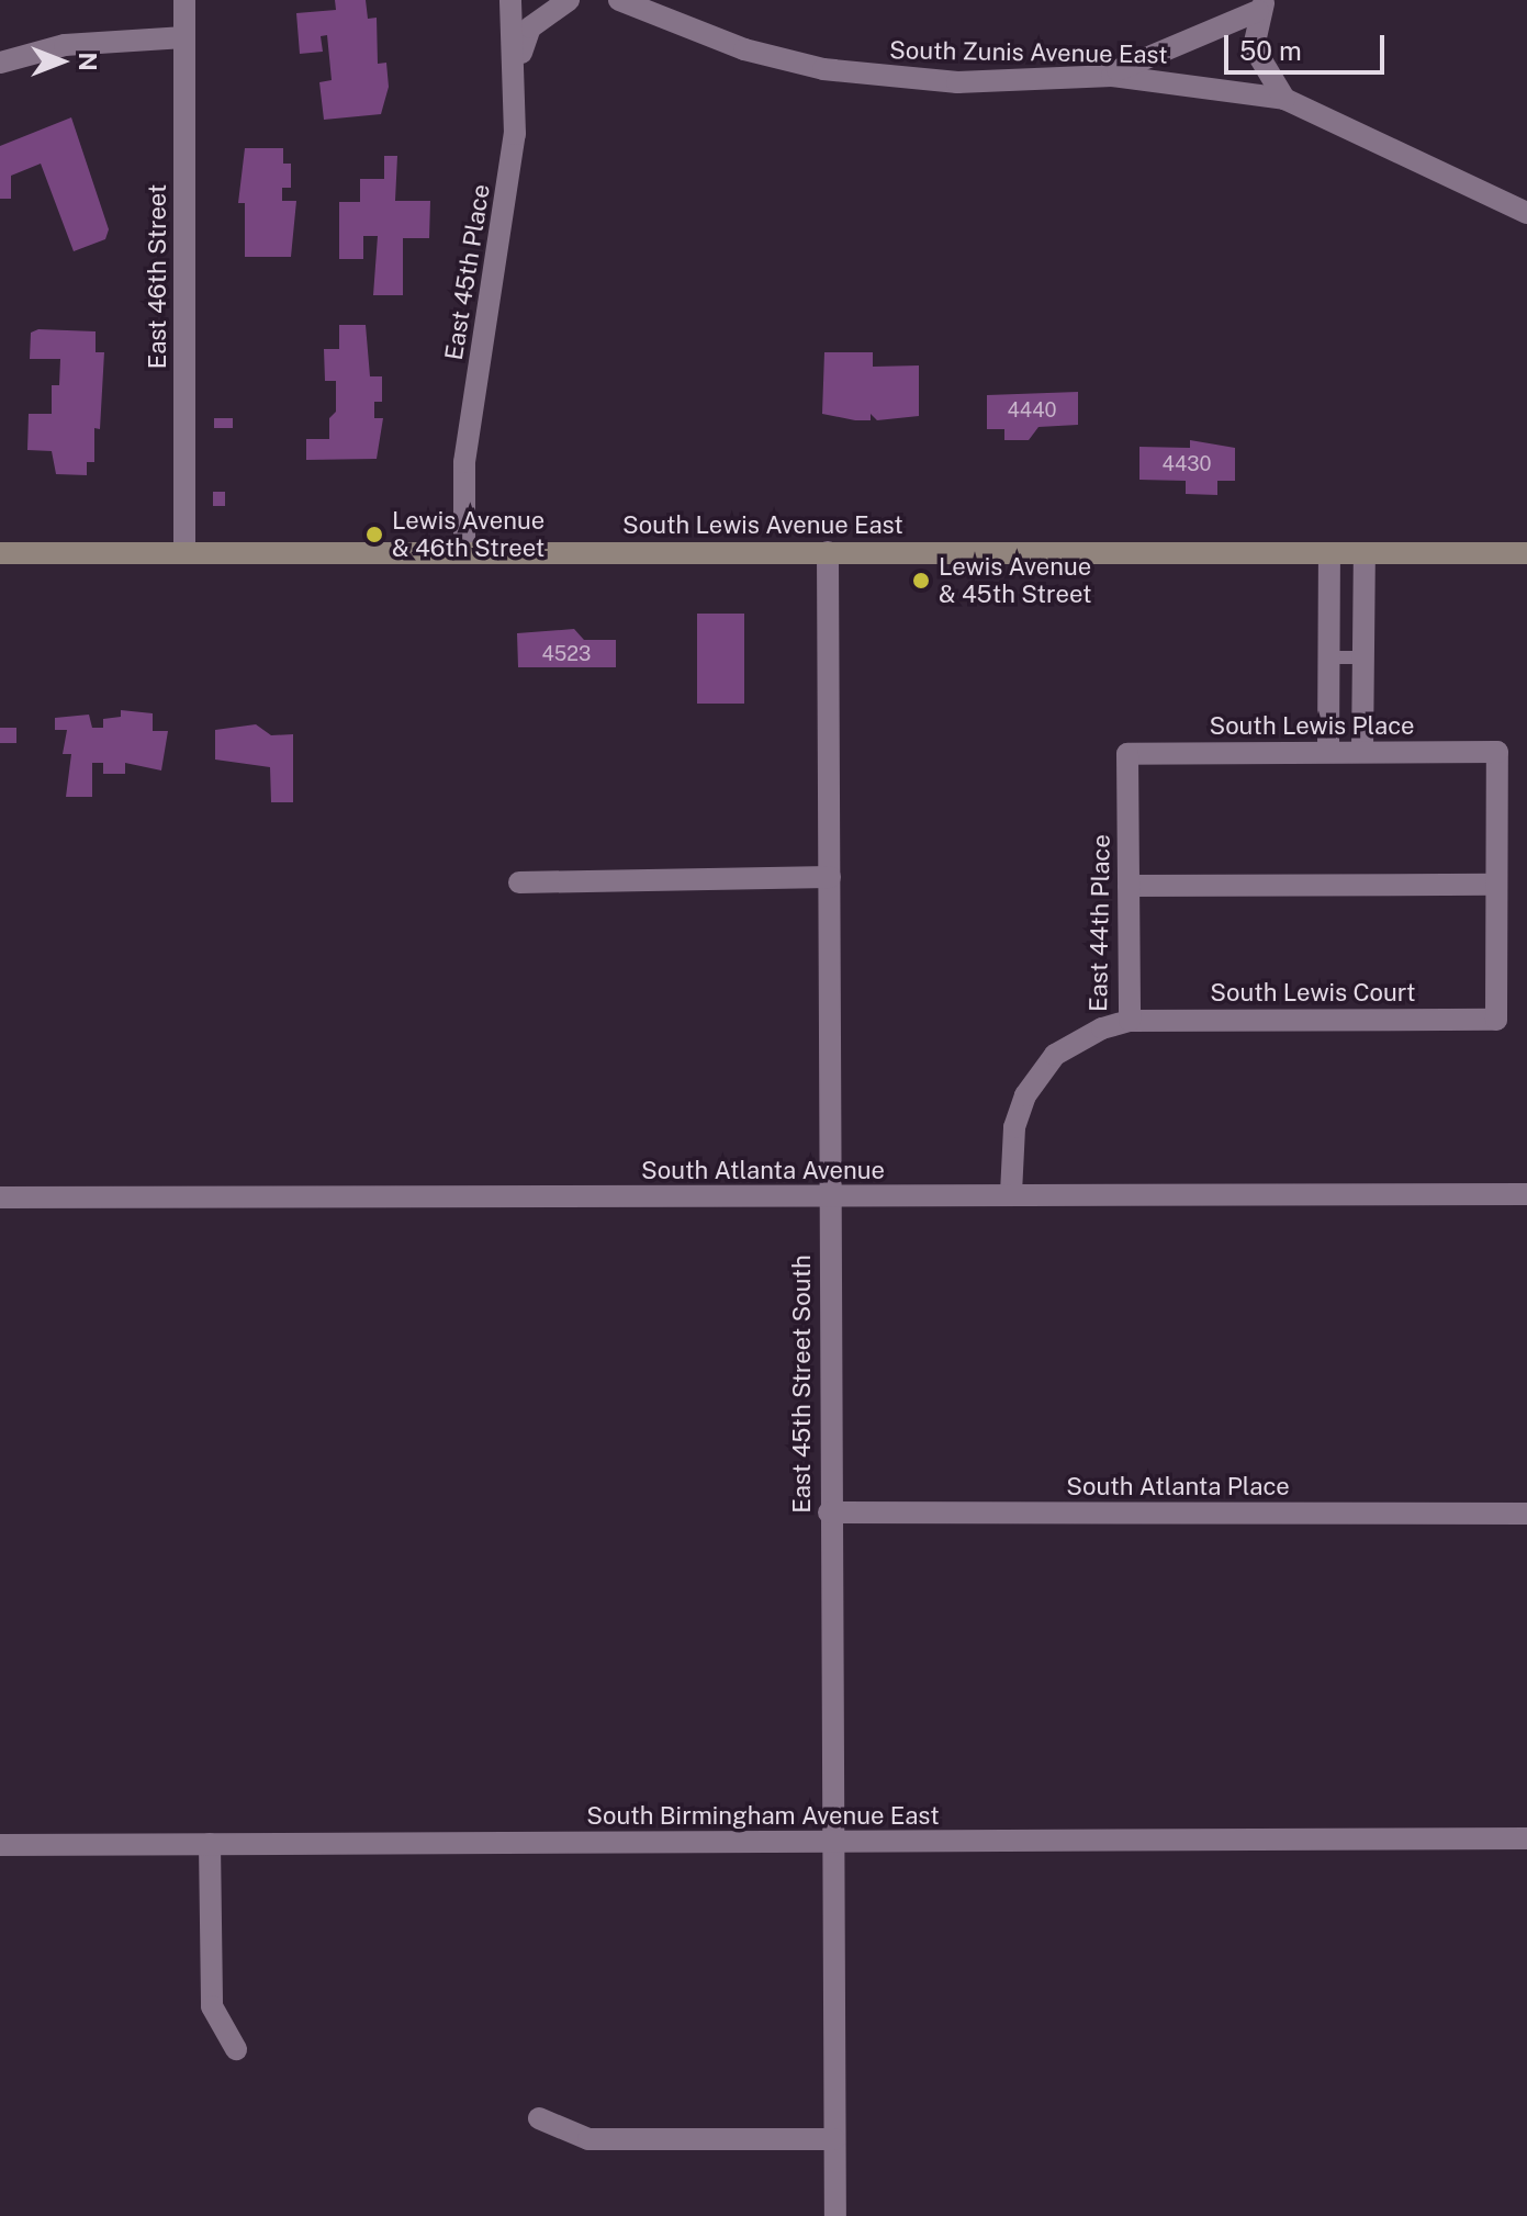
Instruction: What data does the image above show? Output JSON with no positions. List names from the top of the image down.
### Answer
{
  "streets": {
    "main road": ["South Lewis Avenue East"],
    "street": [
      "South Zunis Avenue East",
      "East 45th Place",
      "East 46th Street",
      "South Lewis Place",
      "East 44th Place",
      "South Lewis Court",
      "South Atlanta Avenue",
      "East 45th Street South",
      "South Atlanta Place",
      "South Birmingham Avenue East"
    ]
  },
  "crossings": [
    ["East 45th Place", "South Lewis Avenue East"],
    ["East 46th Street", "South Lewis Avenue East"],
    ["South Lewis Avenue East", "East 45th Street South"],
    ["South Lewis Place", "East 44th Place"],
    ["South Lewis Place", "South Lewis Court"],
    ["East 44th Place", "South Lewis Court"],
    ["East 44th Place", "South Atlanta Avenue"],
    ["South Atlanta Avenue", "East 45th Street South"],
    ["East 45th Street South", "South Atlanta Place"],
    ["East 45th Street South", "South Birmingham Avenue East"]
  ],
  "places": ["Lewis Avenue & 46th Street", "Lewis Avenue & 45th Street"],
  "house_numbers": ["4440", "4430", "4523"],
  "scale_bar": "50 m",
  "north": "right"
}
